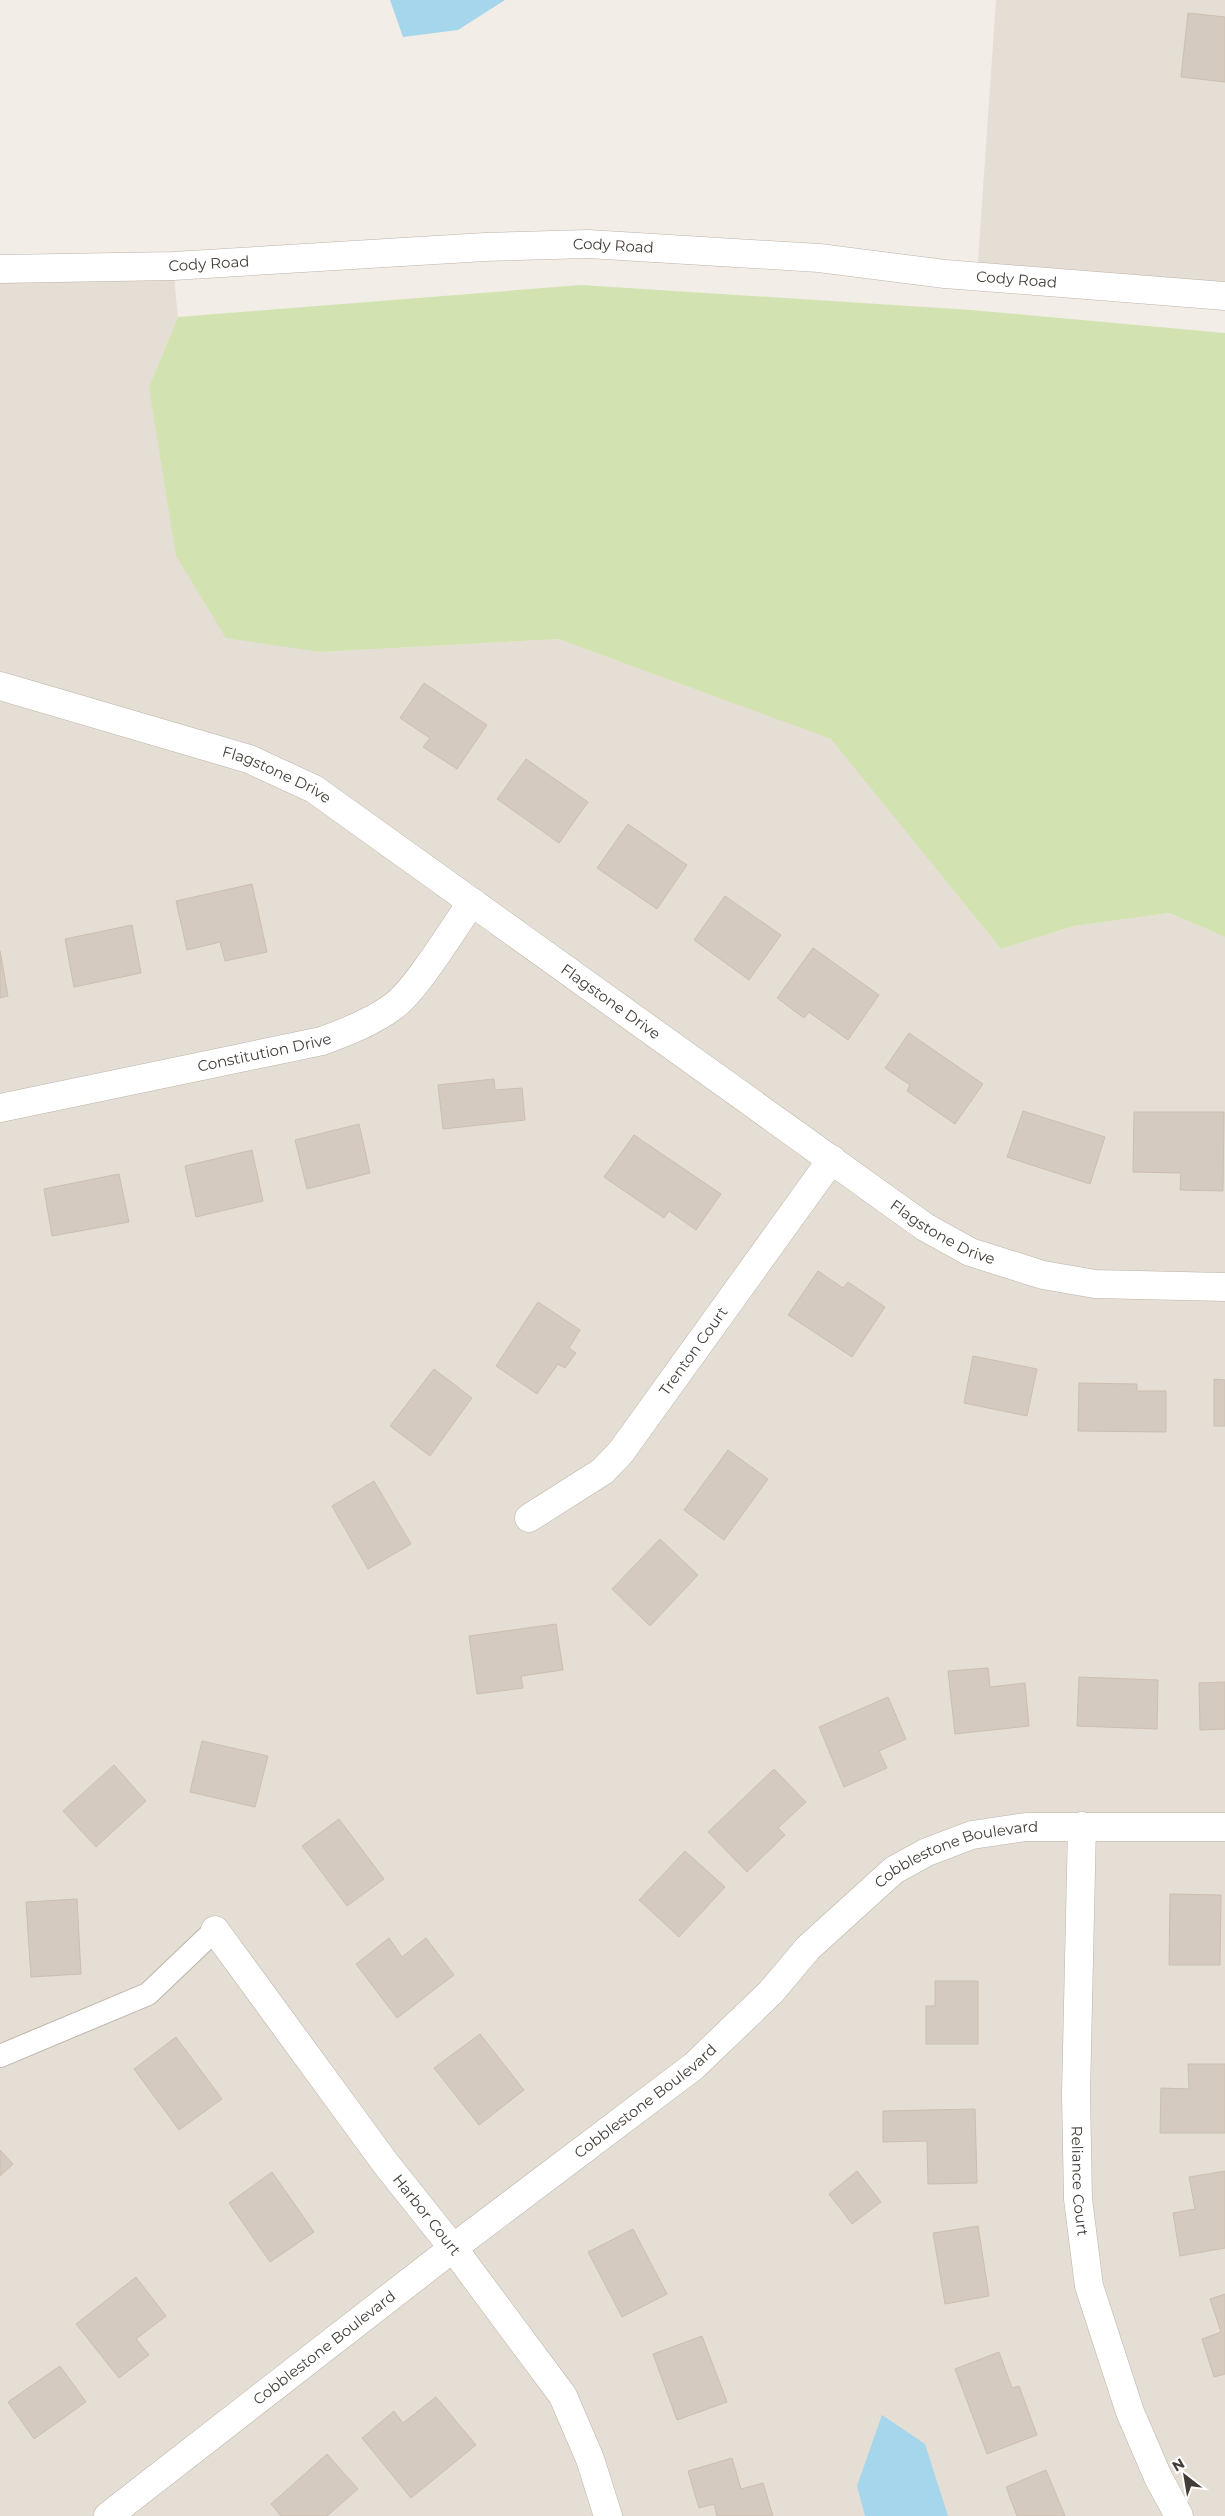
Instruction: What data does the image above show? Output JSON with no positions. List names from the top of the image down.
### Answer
{
  "streets": {
    "street": [
      "Cody Road",
      "Flagstone Drive",
      "Constitution Drive",
      "Trenton Court",
      "Cobblestone Boulevard",
      "Reliance Court",
      "Harbor Court"
    ]
  },
  "crossings": [
    ["Flagstone Drive", "Constitution Drive"],
    ["Flagstone Drive", "Trenton Court"],
    ["Cobblestone Boulevard", "Reliance Court"],
    ["Cobblestone Boulevard", "Harbor Court"]
  ],
  "north": "top left"
}
